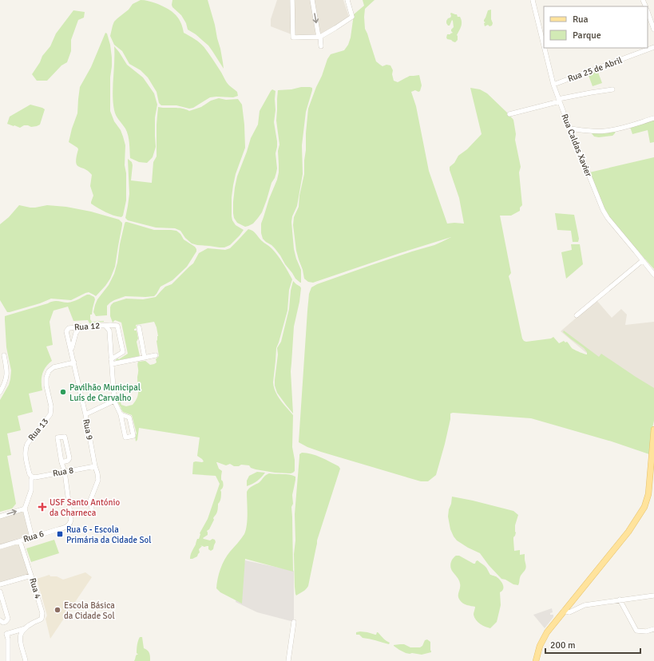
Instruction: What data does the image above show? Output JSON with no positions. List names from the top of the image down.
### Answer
{
  "streets": {
    "street": [
      "Rua 25 de Abril",
      "Rua Caldas Xavier",
      "Rua 12",
      "Rua 13",
      "Rua 9",
      "Rua 8",
      "Rua 6",
      "Rua 4"
    ]
  },
  "crossings": [
    ["Rua 25 de Abril", "Rua Caldas Xavier"],
    ["Rua 12", "Rua 9"],
    ["Rua 13", "Rua 9"],
    ["Rua 13", "Rua 8"],
    ["Rua 9", "Rua 8"],
    ["Rua 8", "Rua 6"],
    ["Rua 6", "Rua 4"]
  ],
  "places": {
    "other": ["Pavilhão Municipal Luís de Carvalho", "Escola Básica da Cidade Sol"],
    "health": ["USF Santo António da Charneca"],
    "transit": ["Rua 6 - Escola Primária da Cidade Sol"]
  },
  "legend": ["Rua", "Parque"],
  "scale_bar": "200 m"
}
